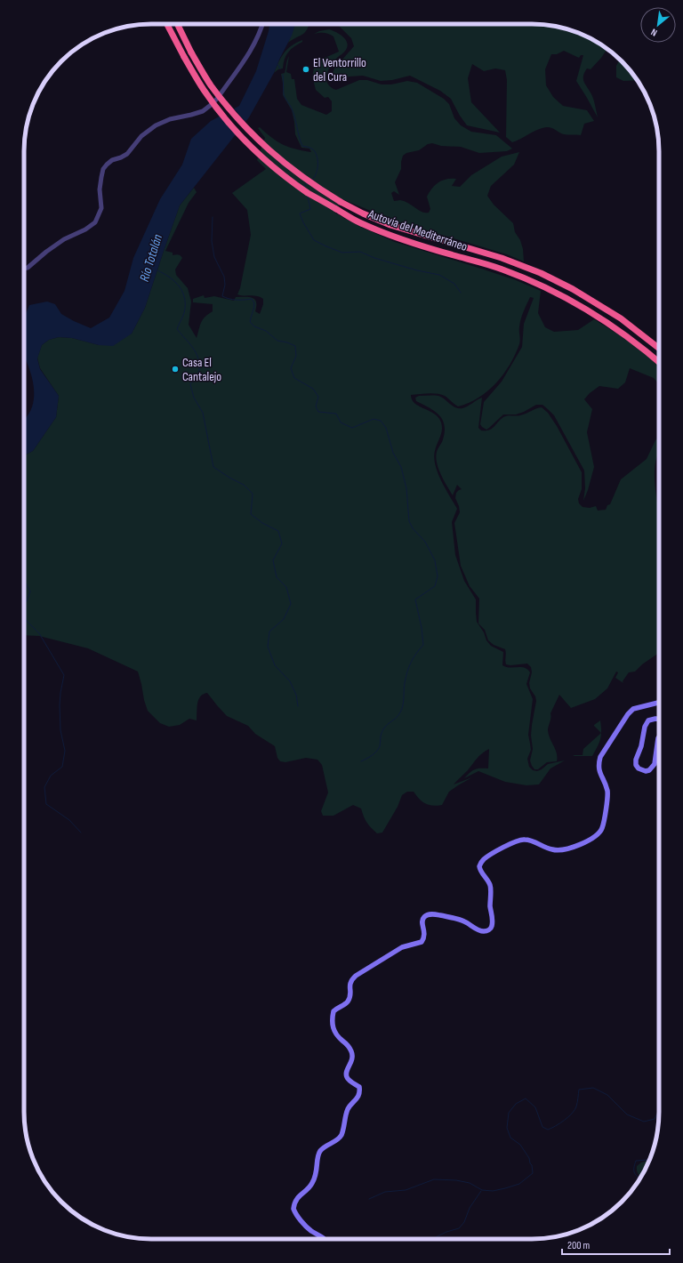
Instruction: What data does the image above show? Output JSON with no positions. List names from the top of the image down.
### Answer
{
  "streets": {
    "highway": ["Autovía del Mediterráneo"]
  },
  "water": ["Río Totalán"],
  "places": ["El Ventorrillo del Cura", "Casa El Cantalejo"],
  "scale_bar": "200 m",
  "north": "bottom left"
}
